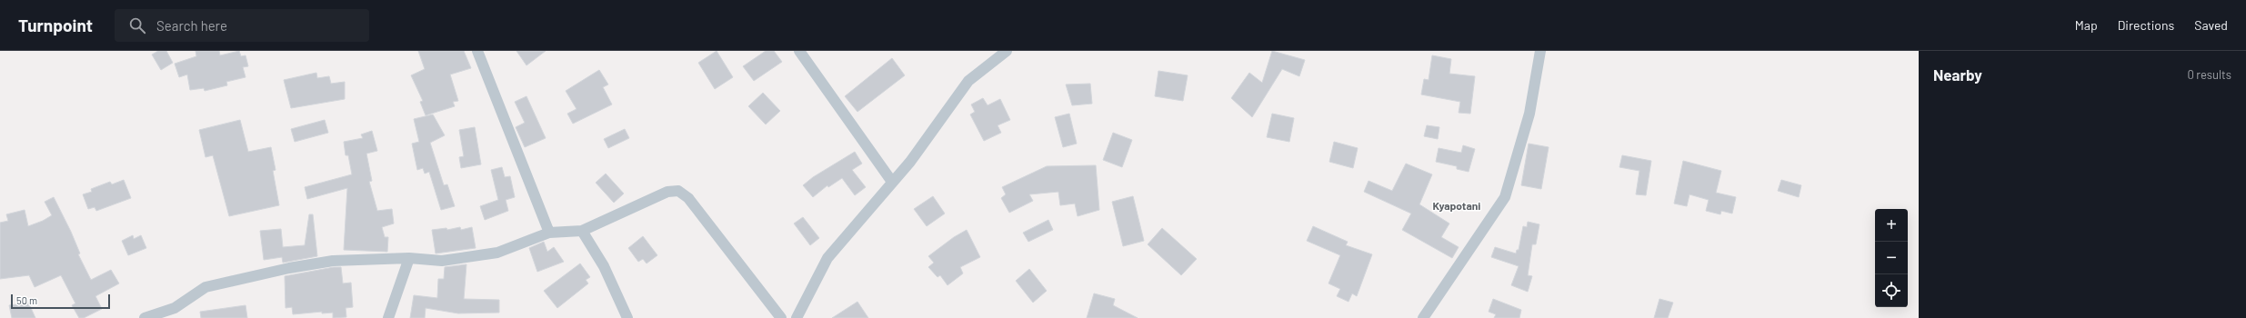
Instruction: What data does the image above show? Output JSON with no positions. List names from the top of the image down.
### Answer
{
  "districts": ["Kyapotani"],
  "scale_bar": "50 m",
  "page": {
    "header": "Turnpoint",
    "search": "Search here",
    "nav": ["Map", "Directions", "Saved"],
    "heading": ["Nearby", "0 results"],
    "map_buttons": ["+", "−"],
    "scale": "50 m"
  }
}
